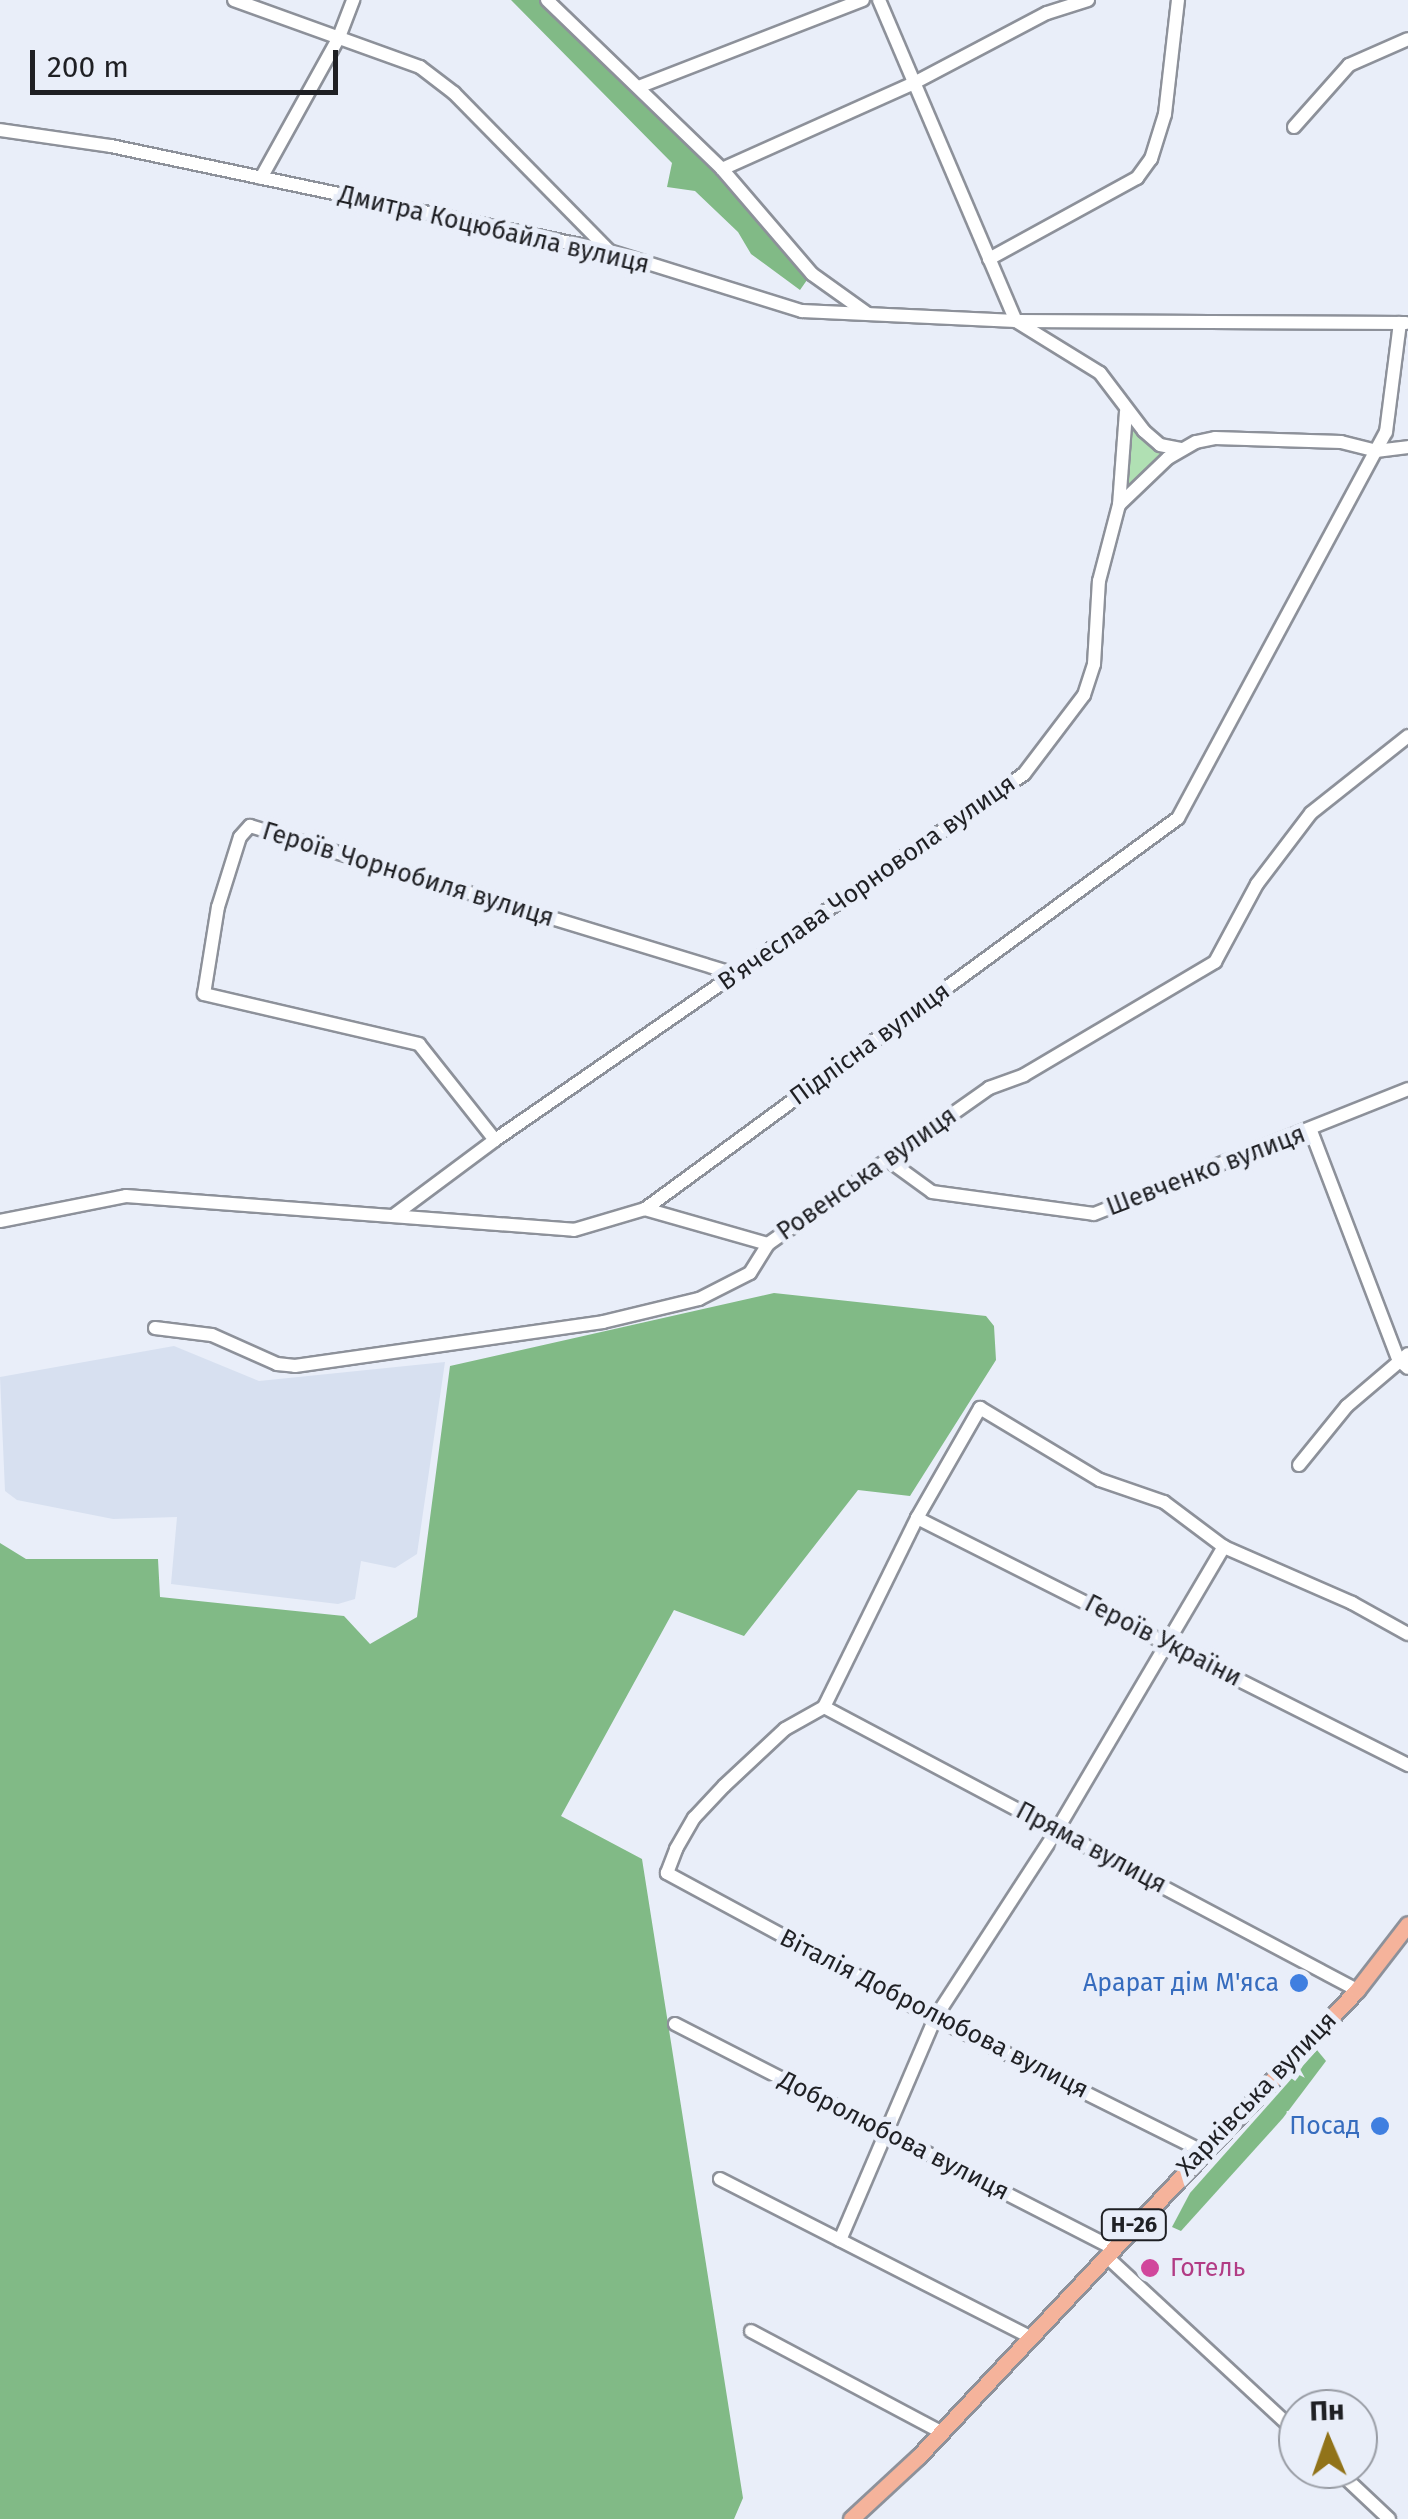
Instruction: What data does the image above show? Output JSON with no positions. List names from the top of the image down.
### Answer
{
  "streets": {
    "main road": ["Харківська вулиця", "Н-26"],
    "street": [
      "Дмитра Коцюбайла вулиця",
      "Героїв Чорнобиля вулиця",
      "В'ячеслава Чорновола вулиця",
      "Підлісна вулиця",
      "Шевченко вулиця",
      "Ровенська вулиця",
      "Героїв України",
      "Пряма вулиця",
      "Віталія Добролюбова вулиця",
      "Добролюбова вулиця"
    ]
  },
  "crossings": [
    ["Дмитра Коцюбайла вулиця", "Підлісна вулиця"],
    ["Героїв Чорнобиля вулиця", "В'ячеслава Чорновола вулиця"],
    ["В'ячеслава Чорновола вулиця", "Підлісна вулиця"],
    ["Шевченко вулиця", "Ровенська вулиця"],
    ["Пряма вулиця", "Віталія Добролюбова вулиця"],
    ["Пряма вулиця", "Харківська вулиця"],
    ["Віталія Добролюбова вулиця", "Харківська вулиця"],
    ["Харківська вулиця", "Добролюбова вулиця"]
  ],
  "places": ["Арарат дім М'яса", "Посад", "Готель"],
  "scale_bar": "200 m",
  "north": "top"
}
